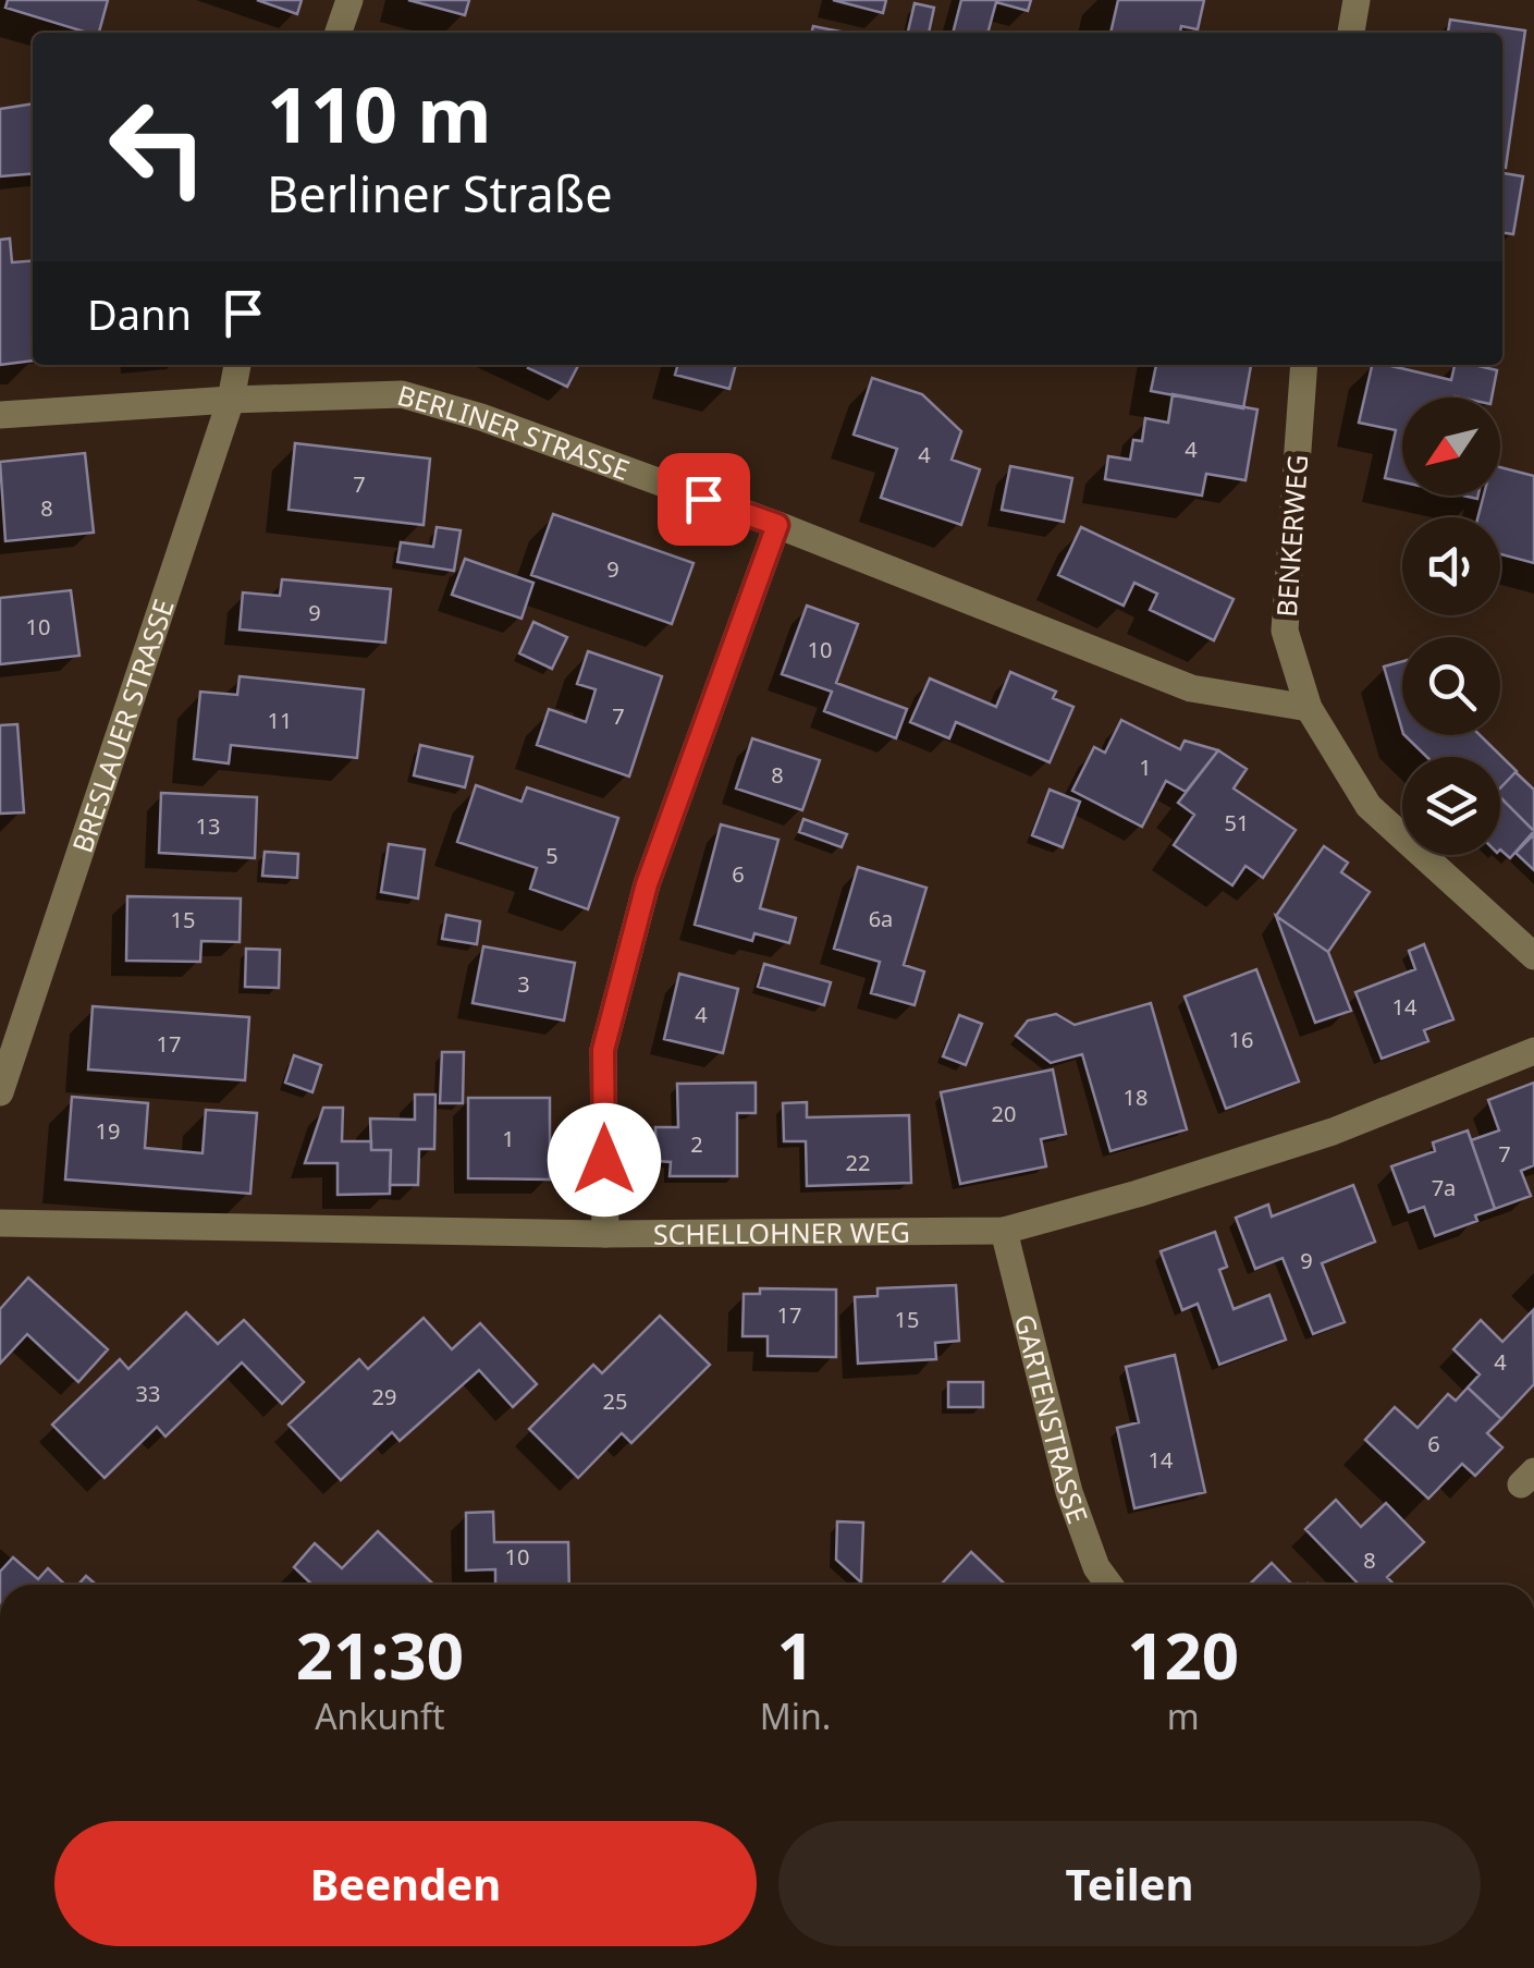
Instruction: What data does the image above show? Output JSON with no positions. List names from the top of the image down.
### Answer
{
  "streets": {
    "street": [
      "BERLINER STRASSE",
      "BENKERWEG",
      "BRESLAUER STRASSE",
      "SCHELLOHNER WEG",
      "GARTENSTRASSE"
    ]
  },
  "crossings": [
    ["BERLINER STRASSE", "BENKERWEG"],
    ["BERLINER STRASSE", "BRESLAUER STRASSE"],
    ["SCHELLOHNER WEG", "GARTENSTRASSE"]
  ],
  "house_numbers": [
    "4",
    "4",
    "7",
    "8",
    "9",
    "9",
    "10",
    "10",
    "7",
    "11",
    "1",
    "8",
    "51",
    "13",
    "5",
    "6",
    "6a",
    "15",
    "3",
    "14",
    "4",
    "16",
    "17",
    "18",
    "20",
    "19",
    "1",
    "2",
    "7",
    "22",
    "7a",
    "9",
    "17",
    "15",
    "4",
    "33",
    "29",
    "25",
    "6",
    "14",
    "10",
    "8"
  ],
  "north": "bottom left",
  "page": {
    "turn": ["110 m", "Berliner Straße"],
    "then": "Dann",
    "eta": [
      "21:30",
      "Ankunft",
      "1",
      "Min.",
      "120",
      "m"
    ],
    "buttons": ["Beenden", "Teilen"]
  }
}
